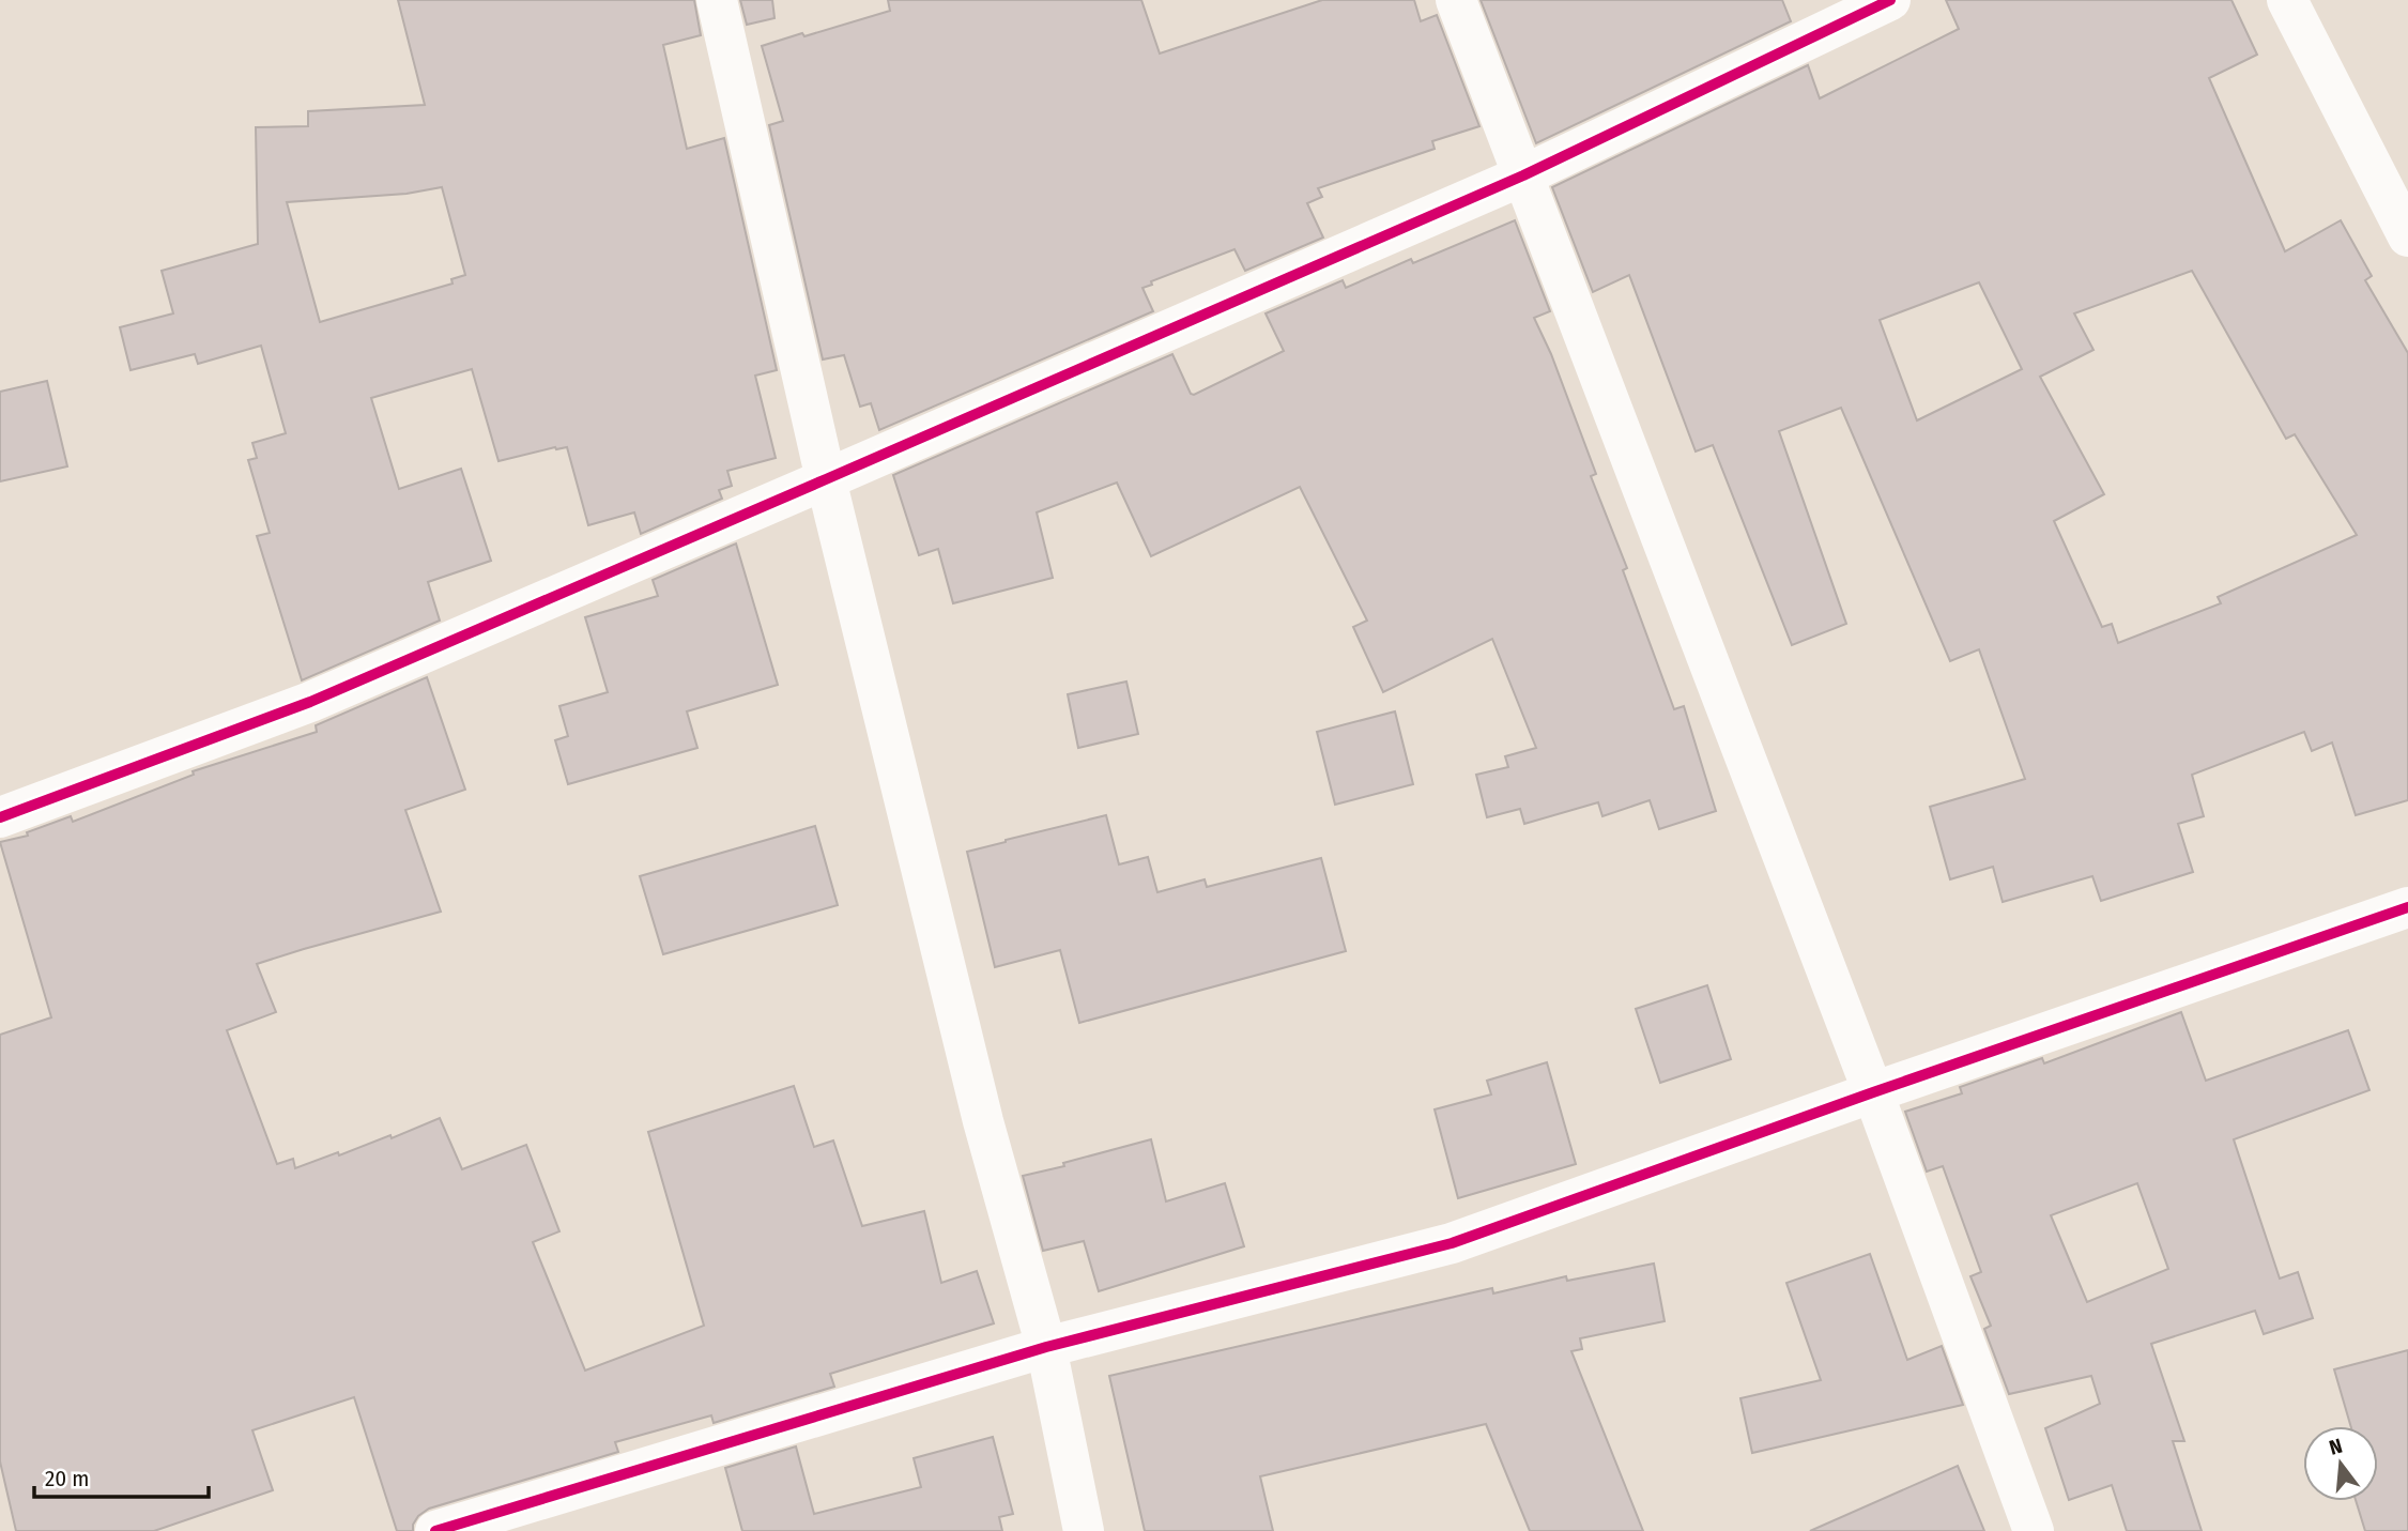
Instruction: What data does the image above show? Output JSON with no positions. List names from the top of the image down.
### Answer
{
  "scale_bar": "20 m",
  "north": "top"
}
